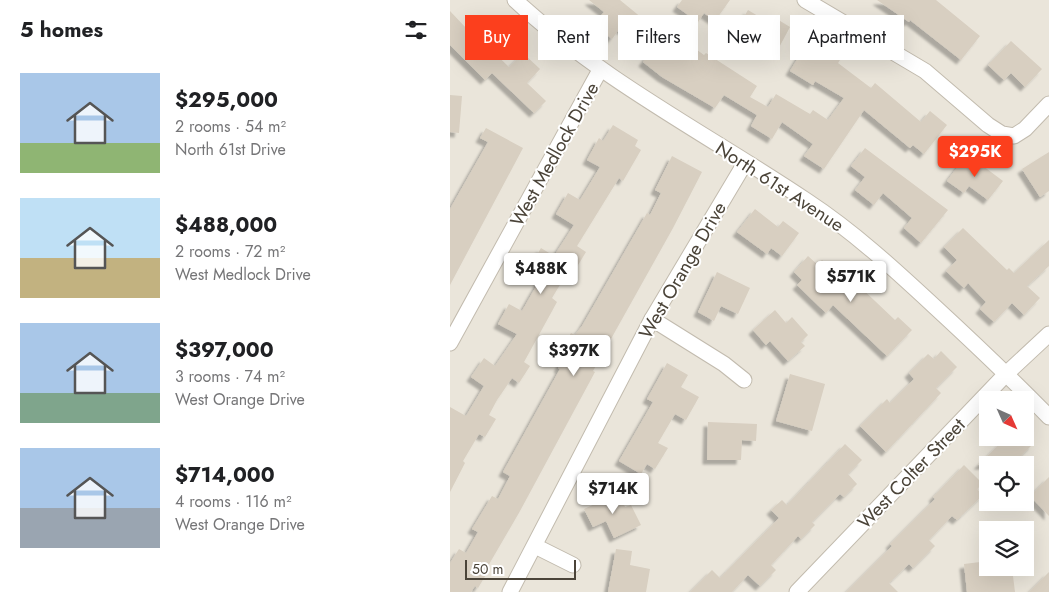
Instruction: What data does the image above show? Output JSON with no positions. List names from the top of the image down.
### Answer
{
  "streets": {
    "street": [
      "West Medlock Drive",
      "North 61st Avenue",
      "West Orange Drive",
      "West Colter Street"
    ]
  },
  "crossings": [
    ["West Medlock Drive", "North 61st Avenue"],
    ["North 61st Avenue", "West Orange Drive"],
    ["North 61st Avenue", "West Colter Street"]
  ],
  "scale_bar": "50 m",
  "north": "bottom right",
  "page": {
    "heading": "5 homes",
    "chip": [
      "Buy",
      "Rent",
      "Filters",
      "New",
      "Apartment"
    ],
    "list": [
      {
        "name": "$295,000",
        "note": "2 rooms · 54 m² · North 61st Drive"
      },
      {
        "name": "$488,000",
        "note": "2 rooms · 72 m² · West Medlock Drive"
      },
      {
        "name": "$397,000",
        "note": "3 rooms · 74 m² · West Orange Drive"
      },
      {
        "name": "$714,000",
        "note": "4 rooms · 116 m² · West Orange Drive"
      }
    ],
    "price": [
      "$295K",
      "$488K",
      "$571K",
      "$397K",
      "$714K"
    ],
    "scale": "50 m"
  }
}
